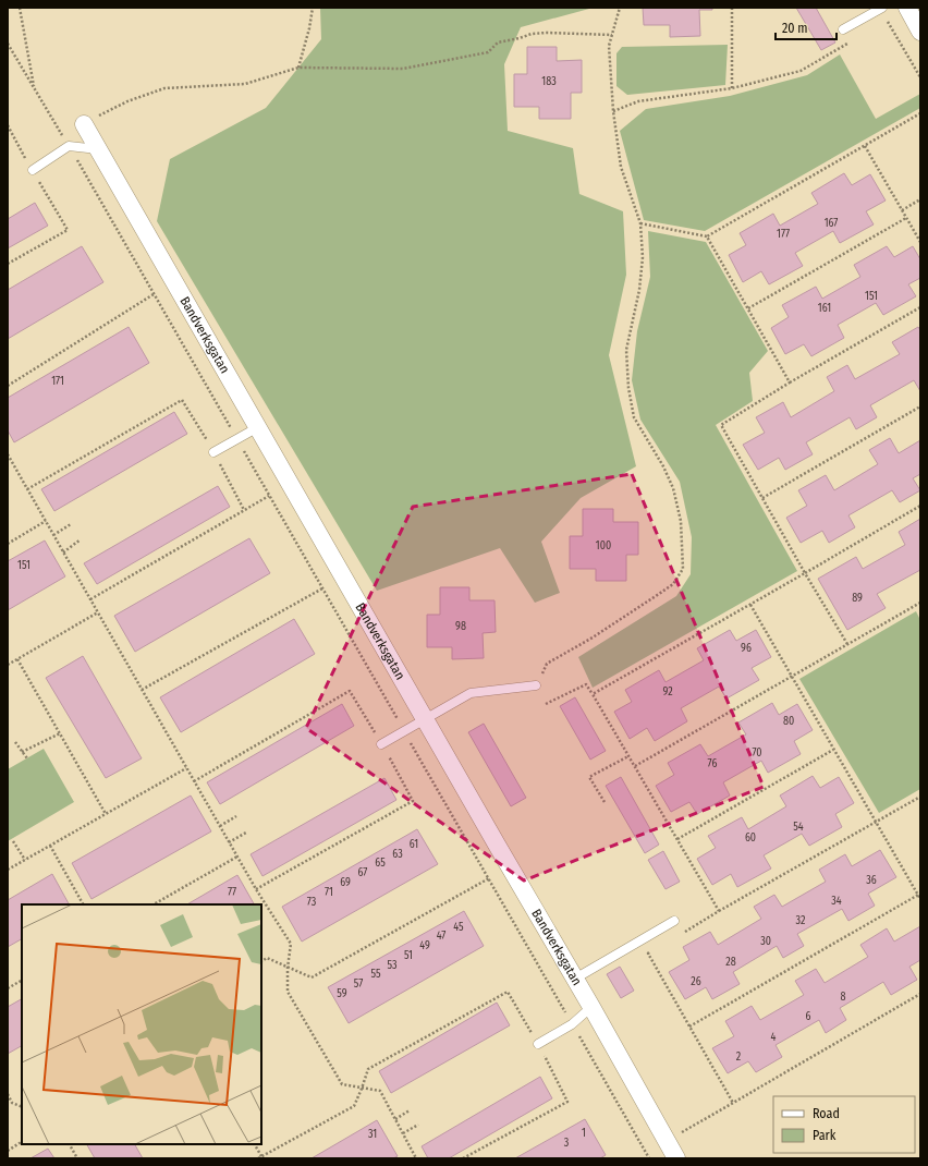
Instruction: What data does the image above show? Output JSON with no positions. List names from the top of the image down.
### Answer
{
  "streets": {
    "street": ["Bandverksgatan"]
  },
  "house_numbers": [
    "183",
    "167",
    "177",
    "151",
    "161",
    "171",
    "100",
    "151",
    "89",
    "98",
    "96",
    "92",
    "80",
    "70",
    "76",
    "54",
    "60",
    "61",
    "63",
    "65",
    "67",
    "36",
    "69",
    "77",
    "71",
    "34",
    "73",
    "32",
    "45",
    "47",
    "30",
    "49",
    "51",
    "28",
    "53",
    "55",
    "26",
    "57",
    "59",
    "8",
    "6",
    "4",
    "2",
    "1",
    "31",
    "3"
  ],
  "legend": ["Road", "Park"],
  "scale_bar": "20 m"
}
